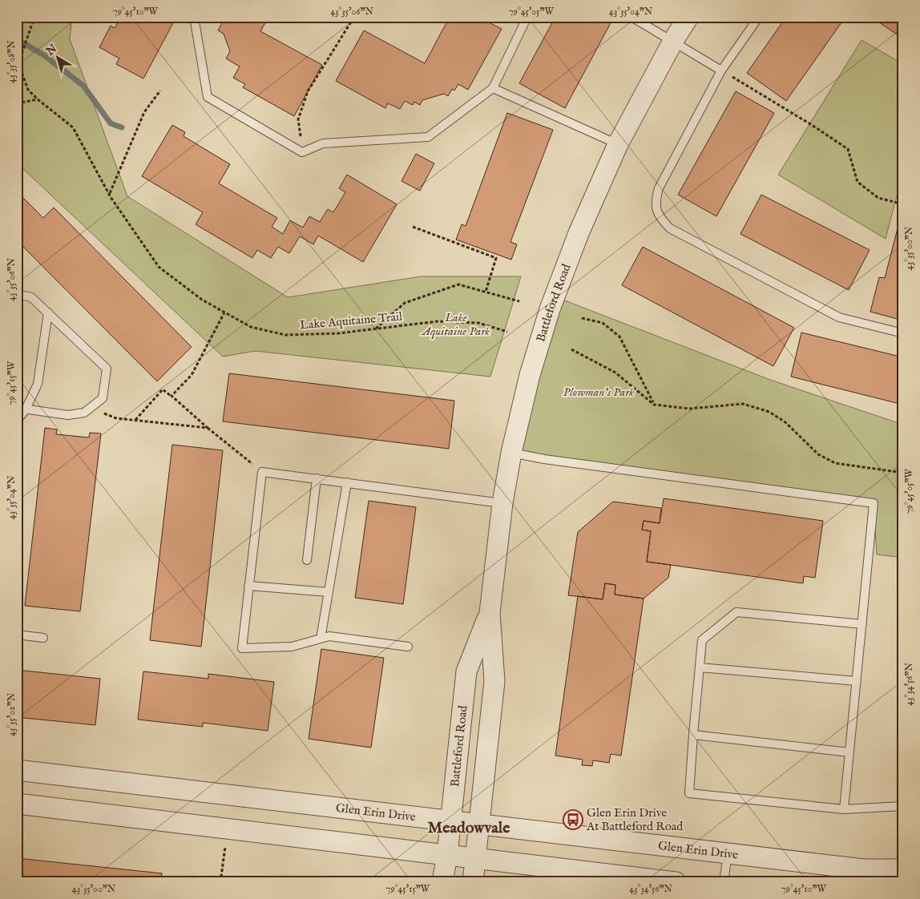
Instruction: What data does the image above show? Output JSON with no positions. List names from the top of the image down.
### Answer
{
  "streets": {
    "street": ["Battleford Road", "Glen Erin Drive"],
    "path": ["Lake Aquitaine Trail"]
  },
  "crossings": [
    ["Battleford Road", "Glen Erin Drive"]
  ],
  "districts": ["Meadowvale"],
  "parks": ["Lake Aquitaine Park", "Plowman's Park"],
  "places": {
    "bus stop": ["Glen Erin Drive At Battleford Road"]
  },
  "north": "top left",
  "coordinates": [
    "79°45'10\"W",
    "43°35'06\"N",
    "79°45'05\"W",
    "43°35'04\"N",
    "43°35'08\"N",
    "43°35'00\"N",
    "79°45'15\"W",
    "43°34'56\"N",
    "43°35'02\"N"
  ]
}
